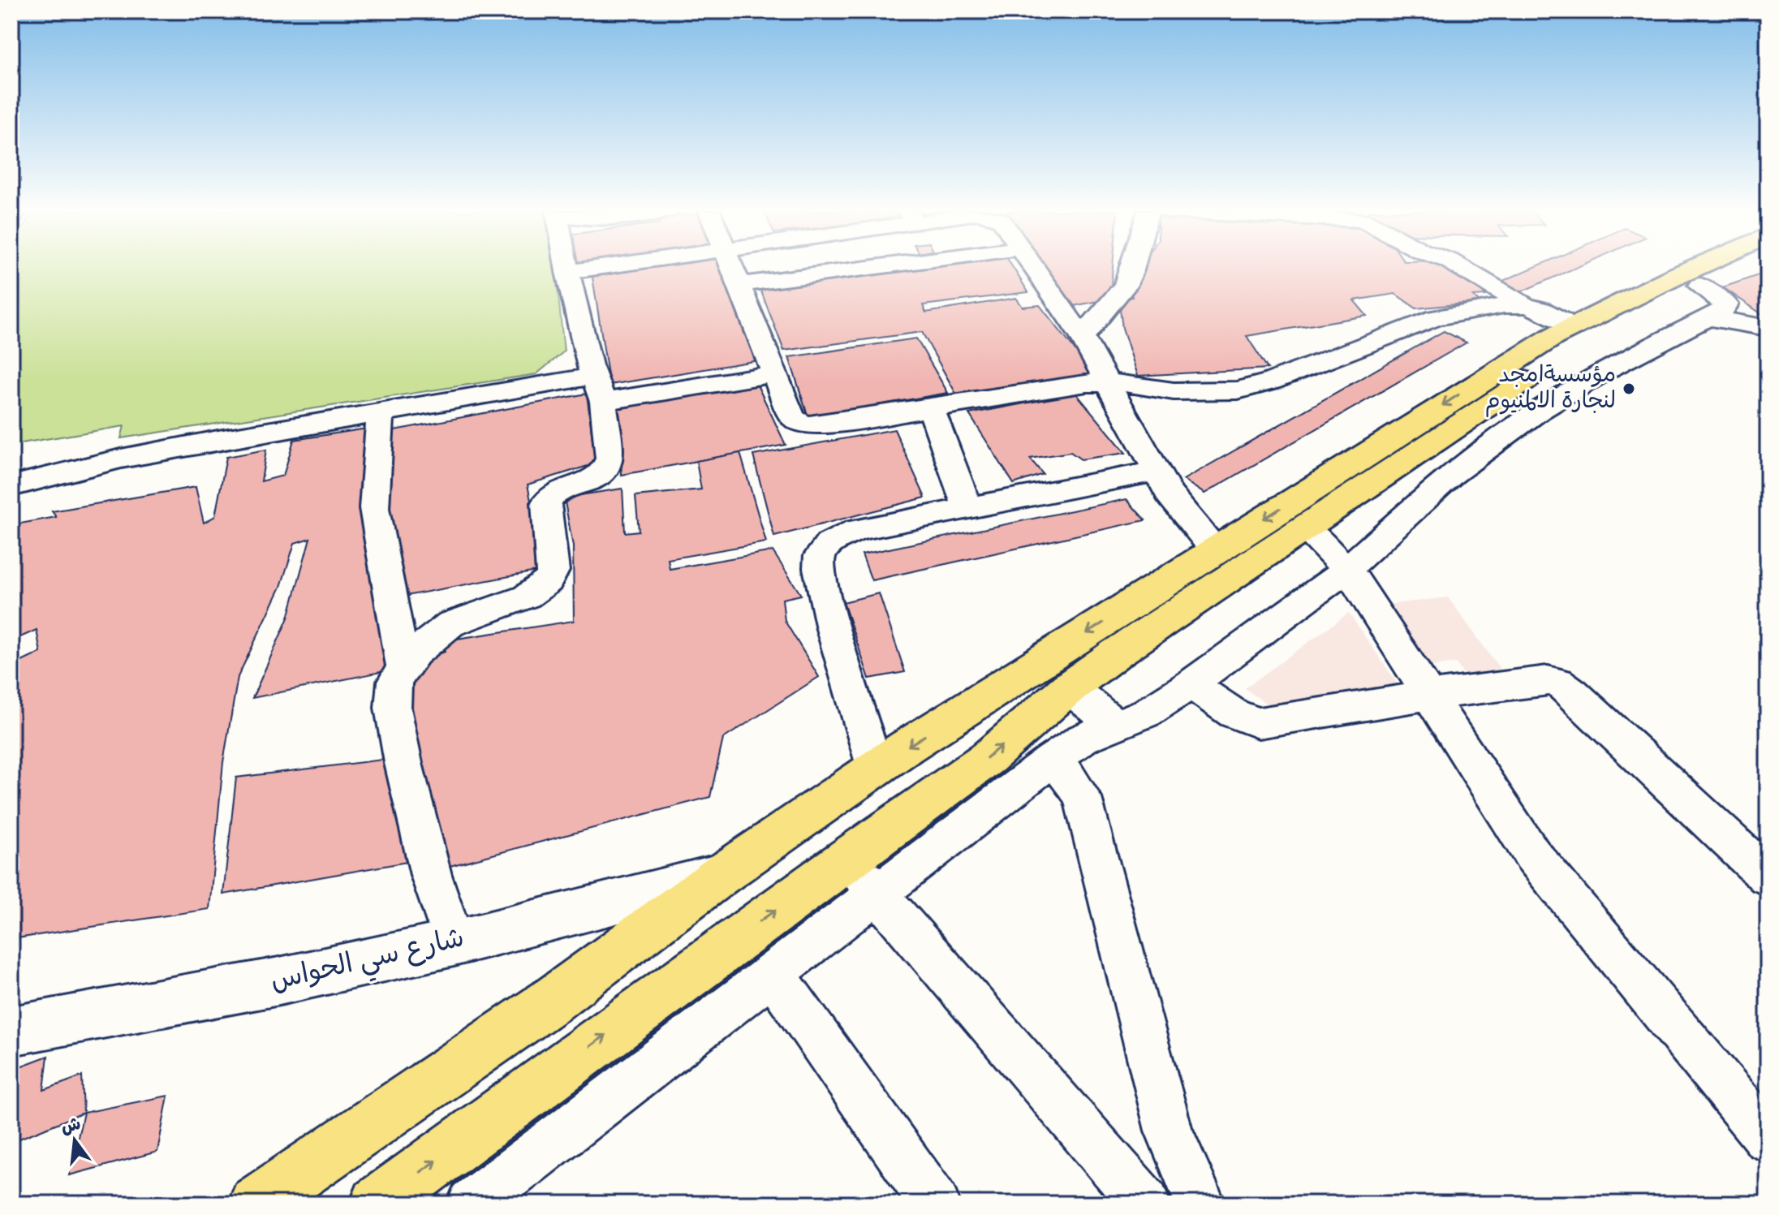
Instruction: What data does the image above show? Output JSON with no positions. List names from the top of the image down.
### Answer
{
  "streets": {
    "street": ["شارع سي الحواس"]
  },
  "places": ["مؤسسةامجد لنجارة الالمنيوم"],
  "north": "top"
}
